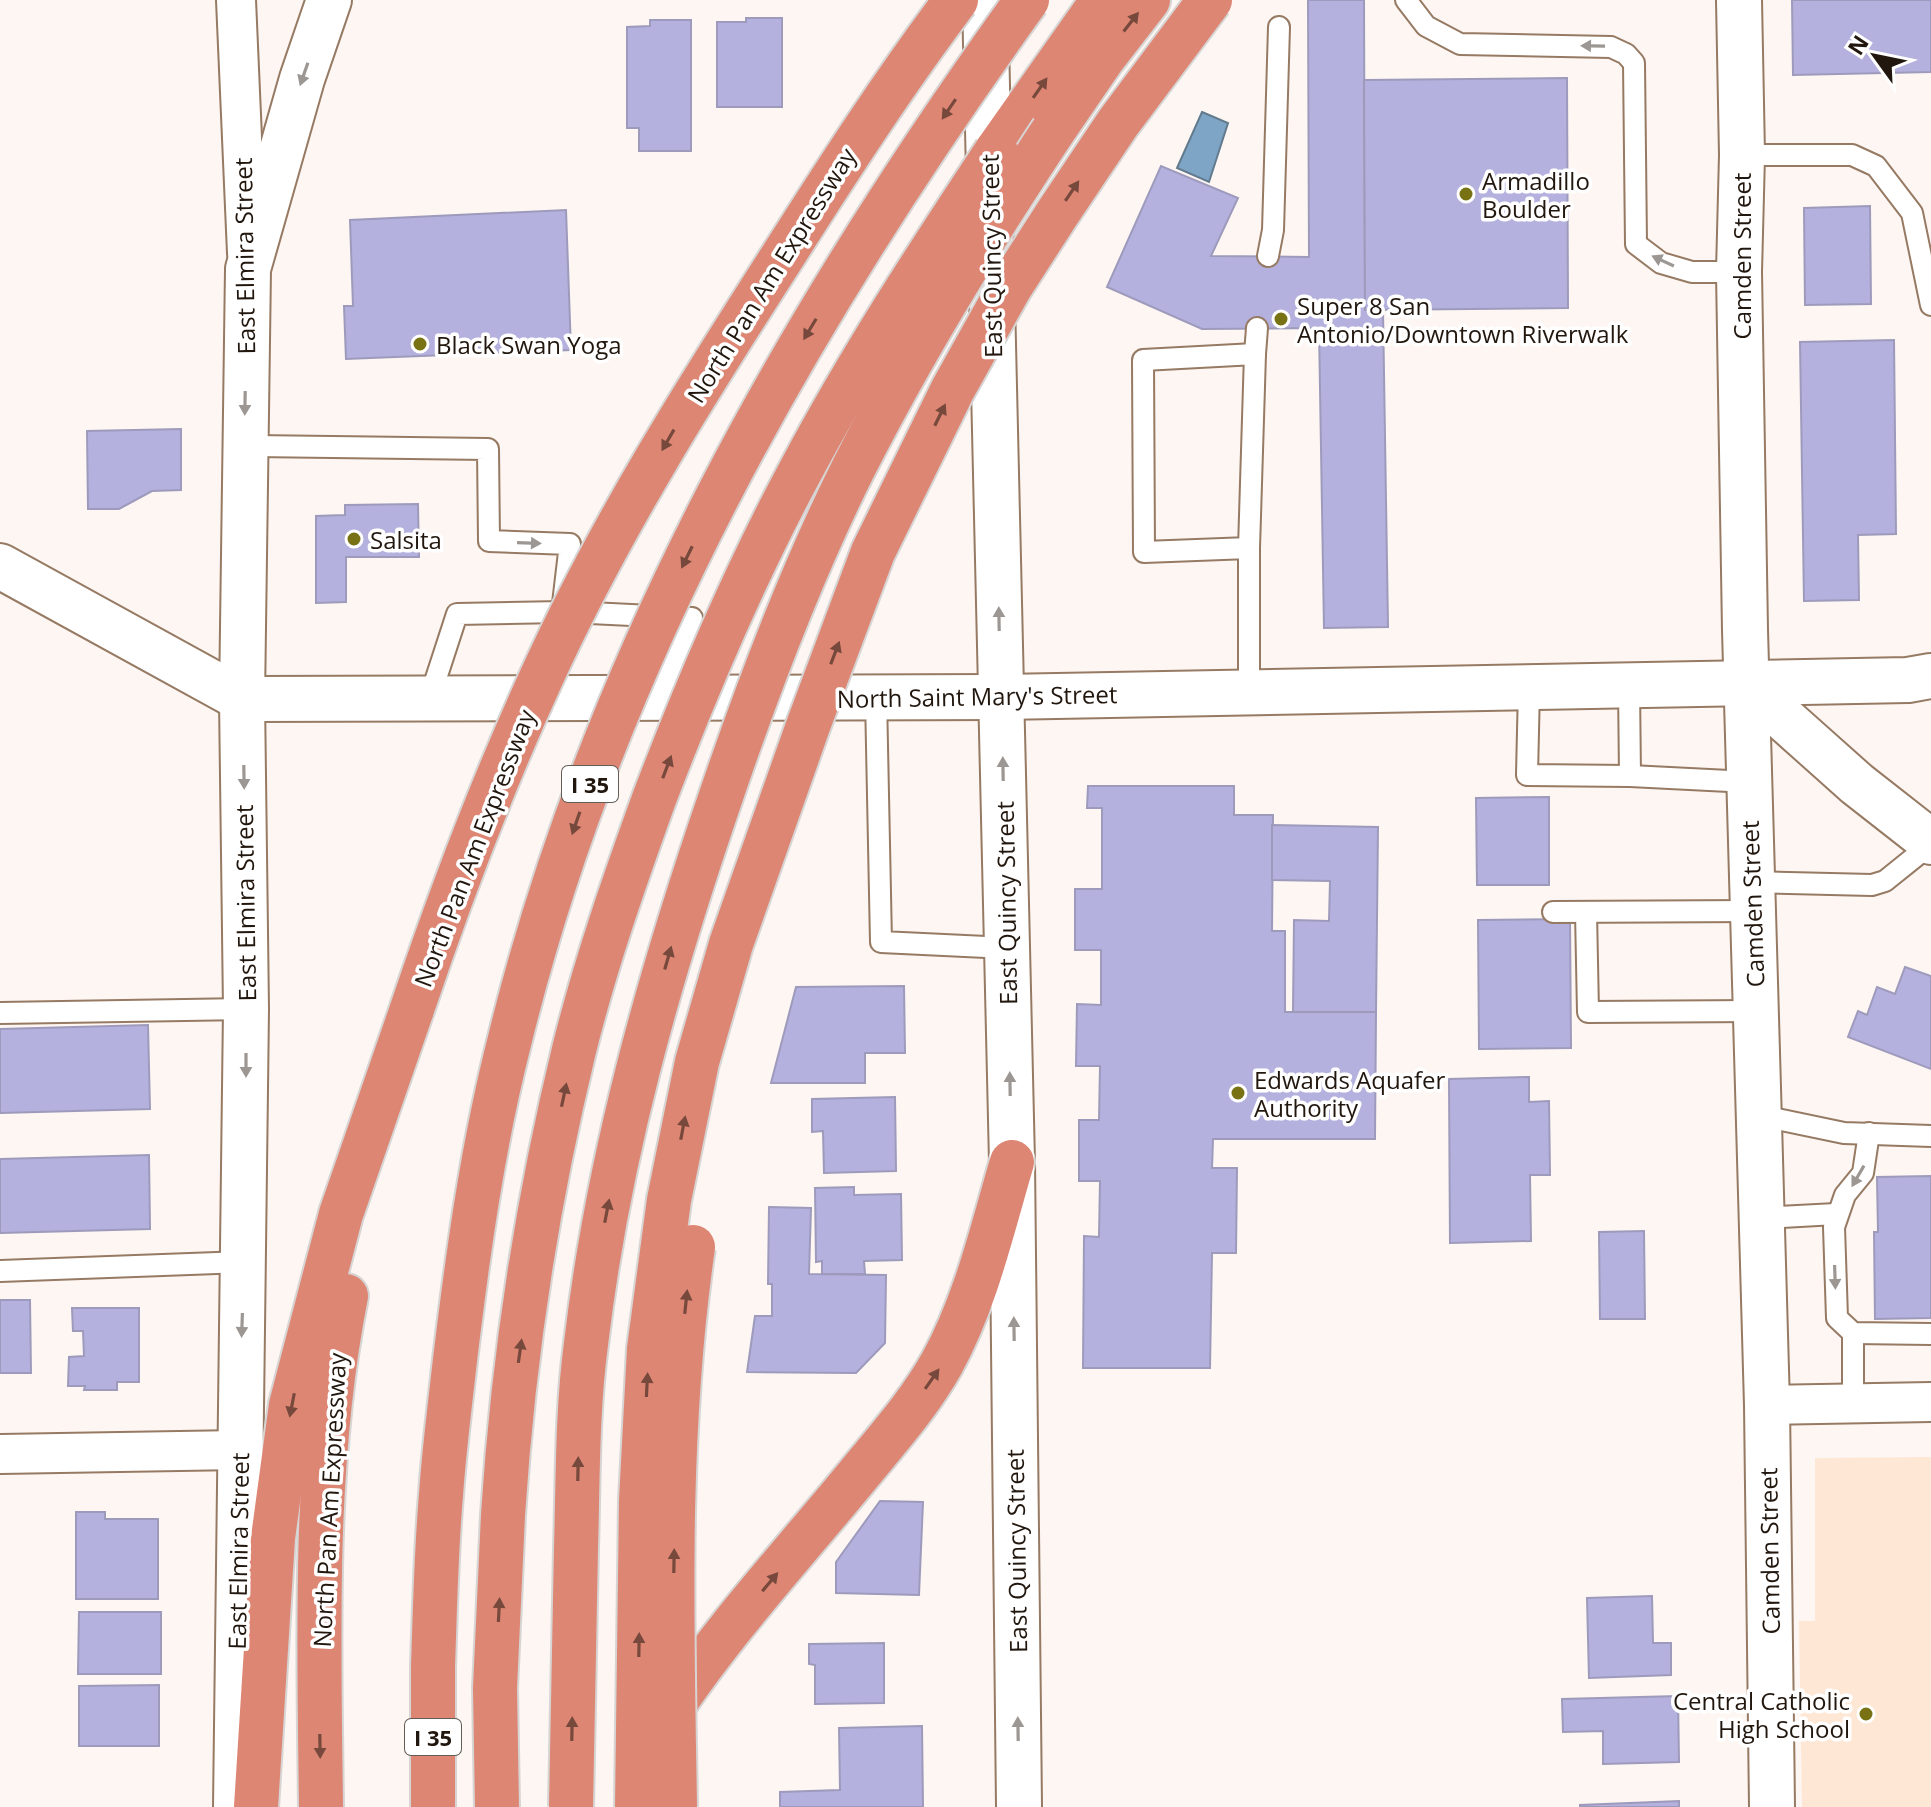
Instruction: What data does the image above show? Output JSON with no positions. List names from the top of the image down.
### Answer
{
  "streets": {
    "highway": ["North Pan Am Expressway", "I 35"],
    "main road": [
      "East Elmira Street",
      "East Quincy Street",
      "Camden Street",
      "North Saint Mary's Street"
    ]
  },
  "crossings": [
    ["East Elmira Street", "North Saint Mary's Street"],
    ["East Quincy Street", "North Saint Mary's Street"],
    ["Camden Street", "North Saint Mary's Street"]
  ],
  "one_way": ["East Elmira Street", "East Quincy Street"],
  "places": [
    "Armadillo Boulder",
    "Super 8 San Antonio/Downtown Riverwalk",
    "Black Swan Yoga",
    "Salsita",
    "Edwards Aquafer Authority",
    "Central Catholic High School"
  ],
  "north": "top left"
}
